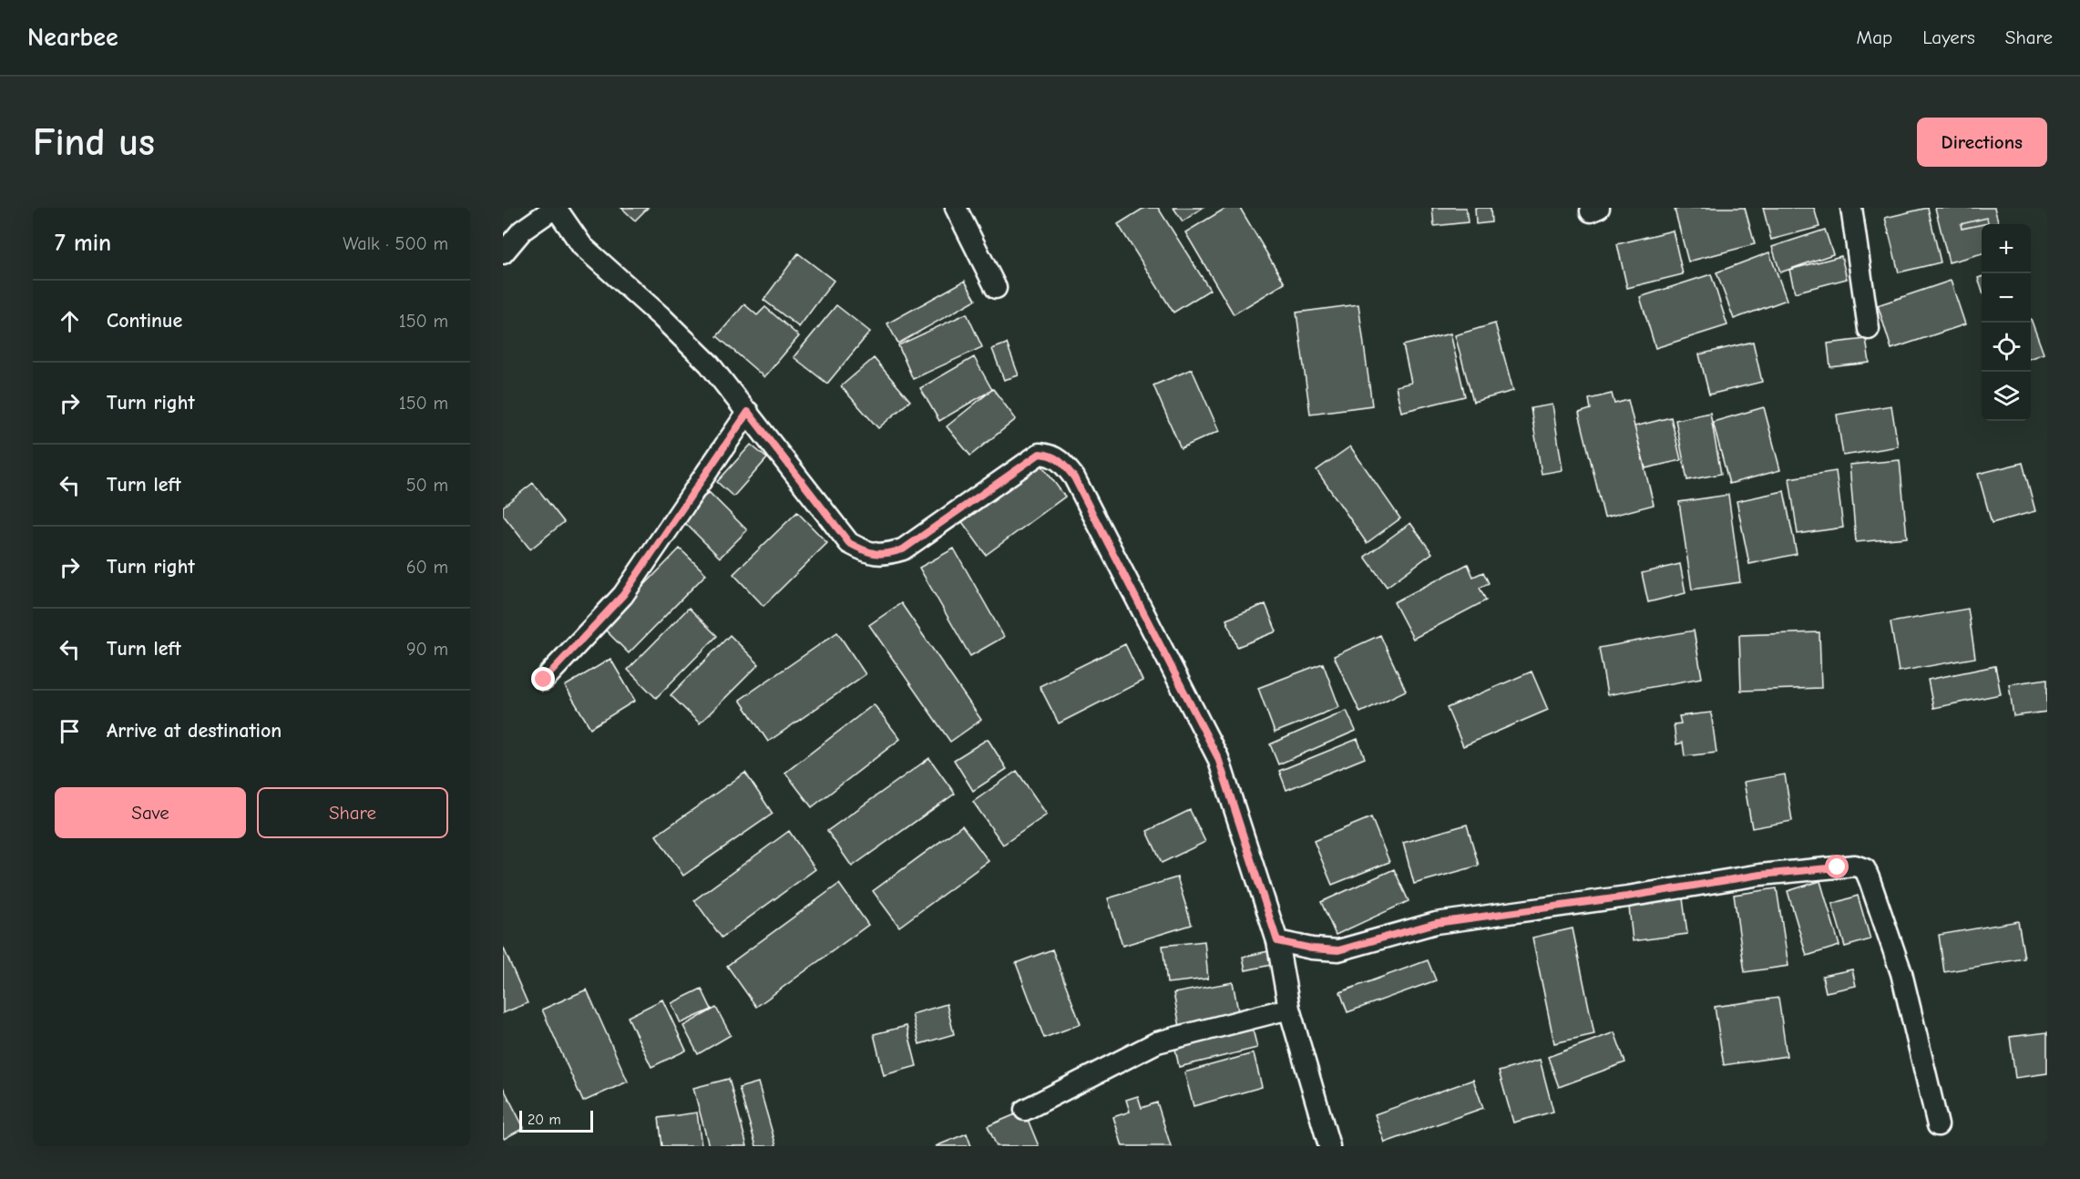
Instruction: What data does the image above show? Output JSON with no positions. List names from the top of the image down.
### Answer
{
  "scale_bar": "20 m",
  "page": {
    "header": "Nearbee",
    "nav": ["Map", "Layers", "Share"],
    "buttons": [
      "Directions",
      ["Save", "Share"]
    ],
    "title": "Find us",
    "heading": ["7 min", "Walk · 500 m"],
    "map_buttons": ["+", "−"],
    "list": [
      ["Continue", "150 m"],
      ["Turn right", "150 m"],
      ["Turn left", "50 m"],
      ["Turn right", "60 m"],
      ["Turn left", "90 m"],
      "Arrive at destination"
    ],
    "scale": "20 m"
  }
}
